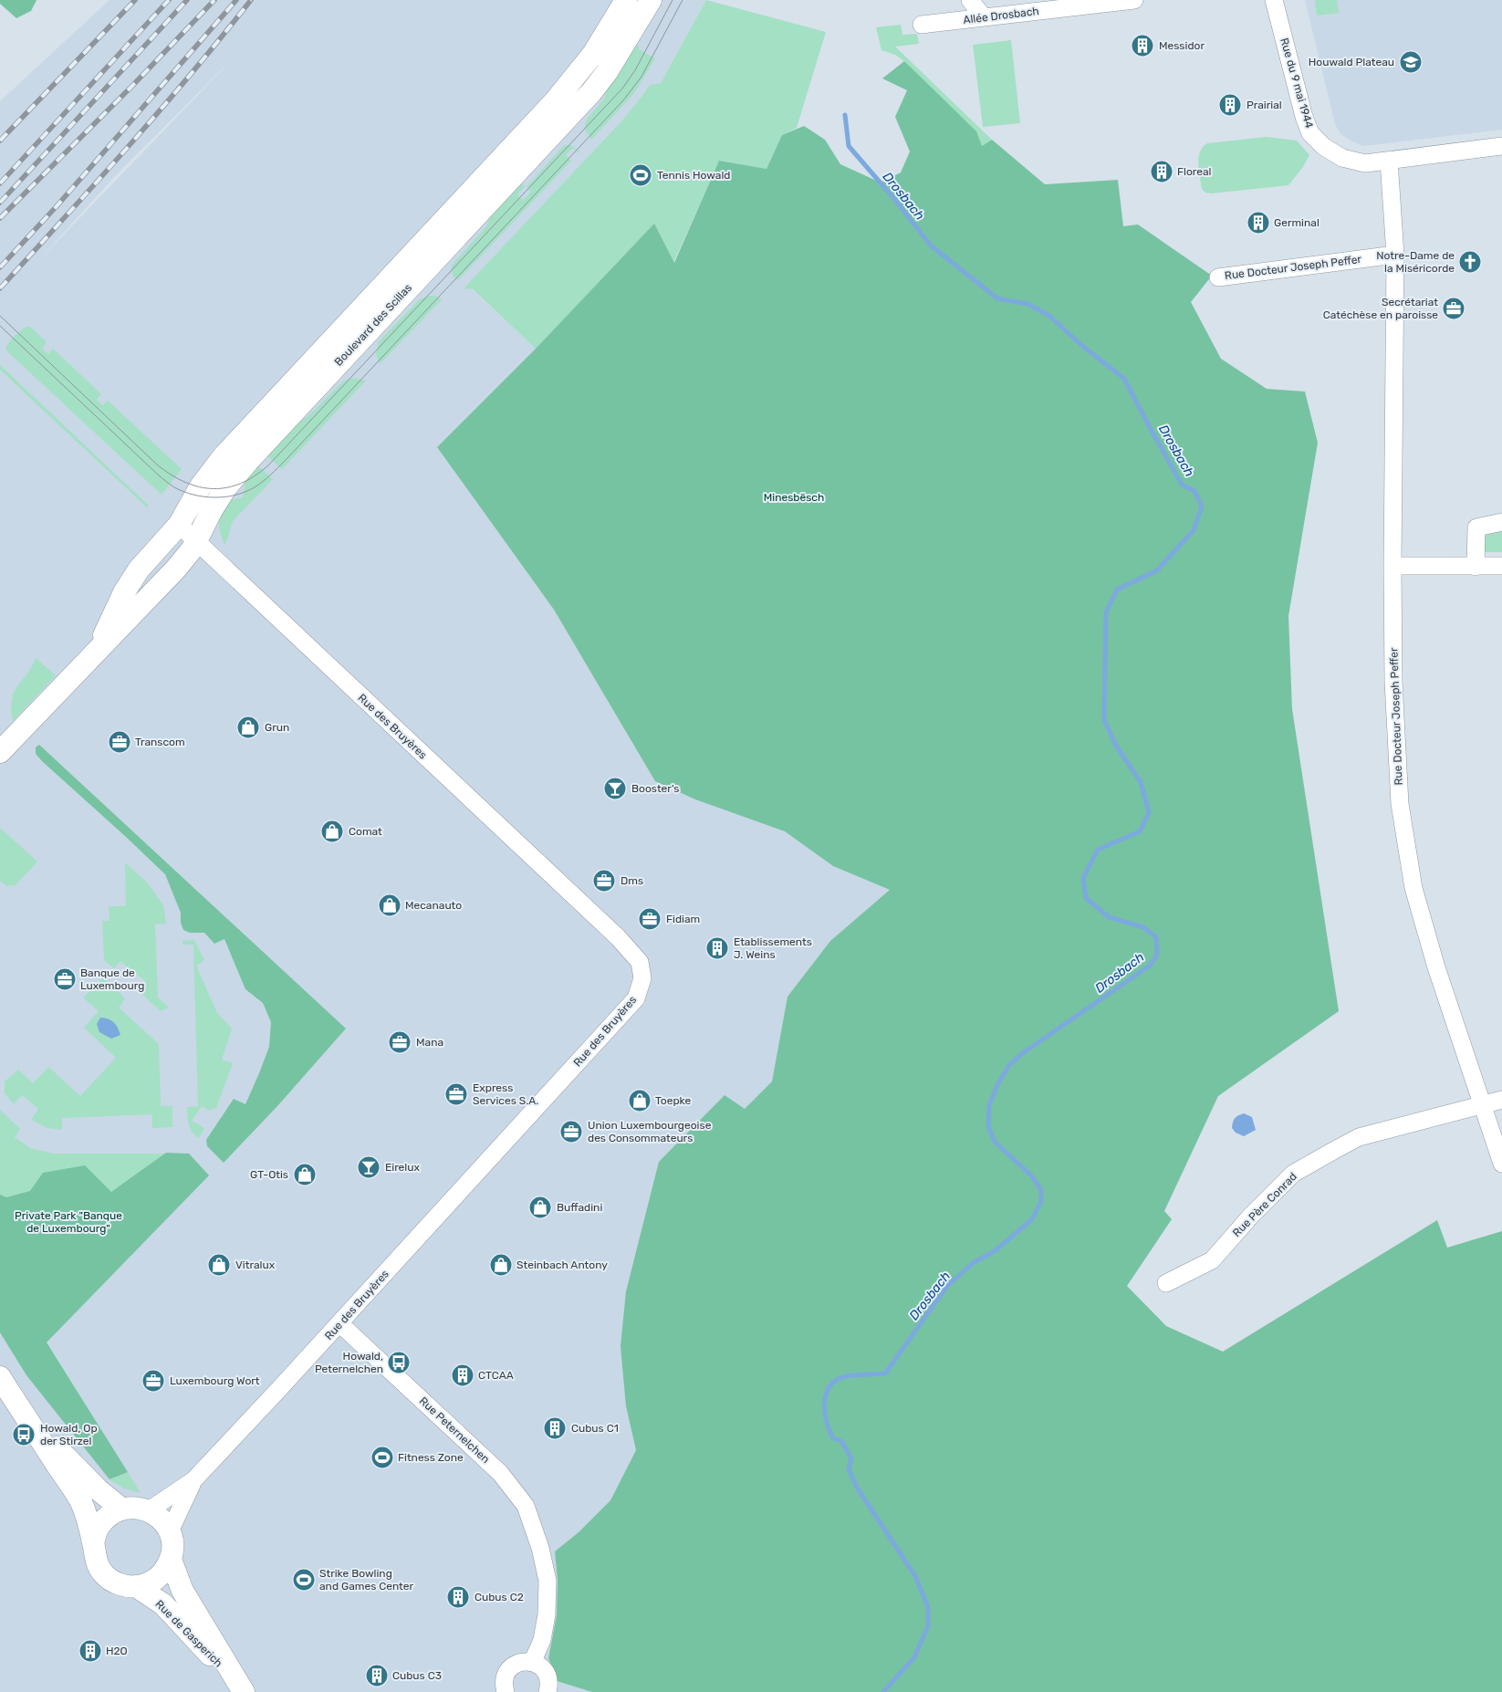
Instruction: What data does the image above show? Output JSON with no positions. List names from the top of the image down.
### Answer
{
  "streets": {
    "main road": ["Boulevard des Scillas", "Rue de Gasperich"],
    "street": [
      "Allée Drosbach",
      "Rue du 9 mai 1944",
      "Rue Docteur Joseph Peffer",
      "Rue des Bruyères",
      "Rue Père Conrad",
      "Rue Peternelchen"
    ]
  },
  "crossings": [
    ["Rue du 9 mai 1944", "Rue Docteur Joseph Peffer"],
    ["Rue Docteur Joseph Peffer", "Rue Père Conrad"],
    ["Boulevard des Scillas", "Rue des Bruyères"],
    ["Rue des Bruyères", "Rue Peternelchen"]
  ],
  "water": ["Drosbach"],
  "parks": ["Minesbësch", "Private Park \"Banque de Luxembourg\""],
  "places": {
    "building": [
      "Messidor",
      "Prairial",
      "Floreal",
      "Germinal",
      "Etablissements J. Weins",
      "CTCAA",
      "Cubus C1",
      "Cubus C2",
      "H2O",
      "Cubus C3"
    ],
    "school or university": ["Houwald Plateau"],
    "sports": ["Tennis Howald", "Fitness Zone", "Strike Bowling and Games Center"],
    "church": ["Notre-Dame de la Miséricorde"],
    "office": [
      "Secrétariat Catéchèse en paroisse",
      "Transcom",
      "Dms",
      "Fidiam",
      "Banque de Luxembourg",
      "Mana",
      "Express Services S.A.",
      "Union Luxembourgeoise des Consommateurs",
      "Luxembourg Wort"
    ],
    "shop": [
      "Grun",
      "Comat",
      "Mecanauto",
      "Toepke",
      "GT-Otis",
      "Buffadini",
      "Vitralux",
      "Steinbach Antony"
    ],
    "bar": ["Booster's", "Eirelux"],
    "bus stop": ["Howald, Peternelchen", "Howald, Op der Stirzel"]
  }
}
